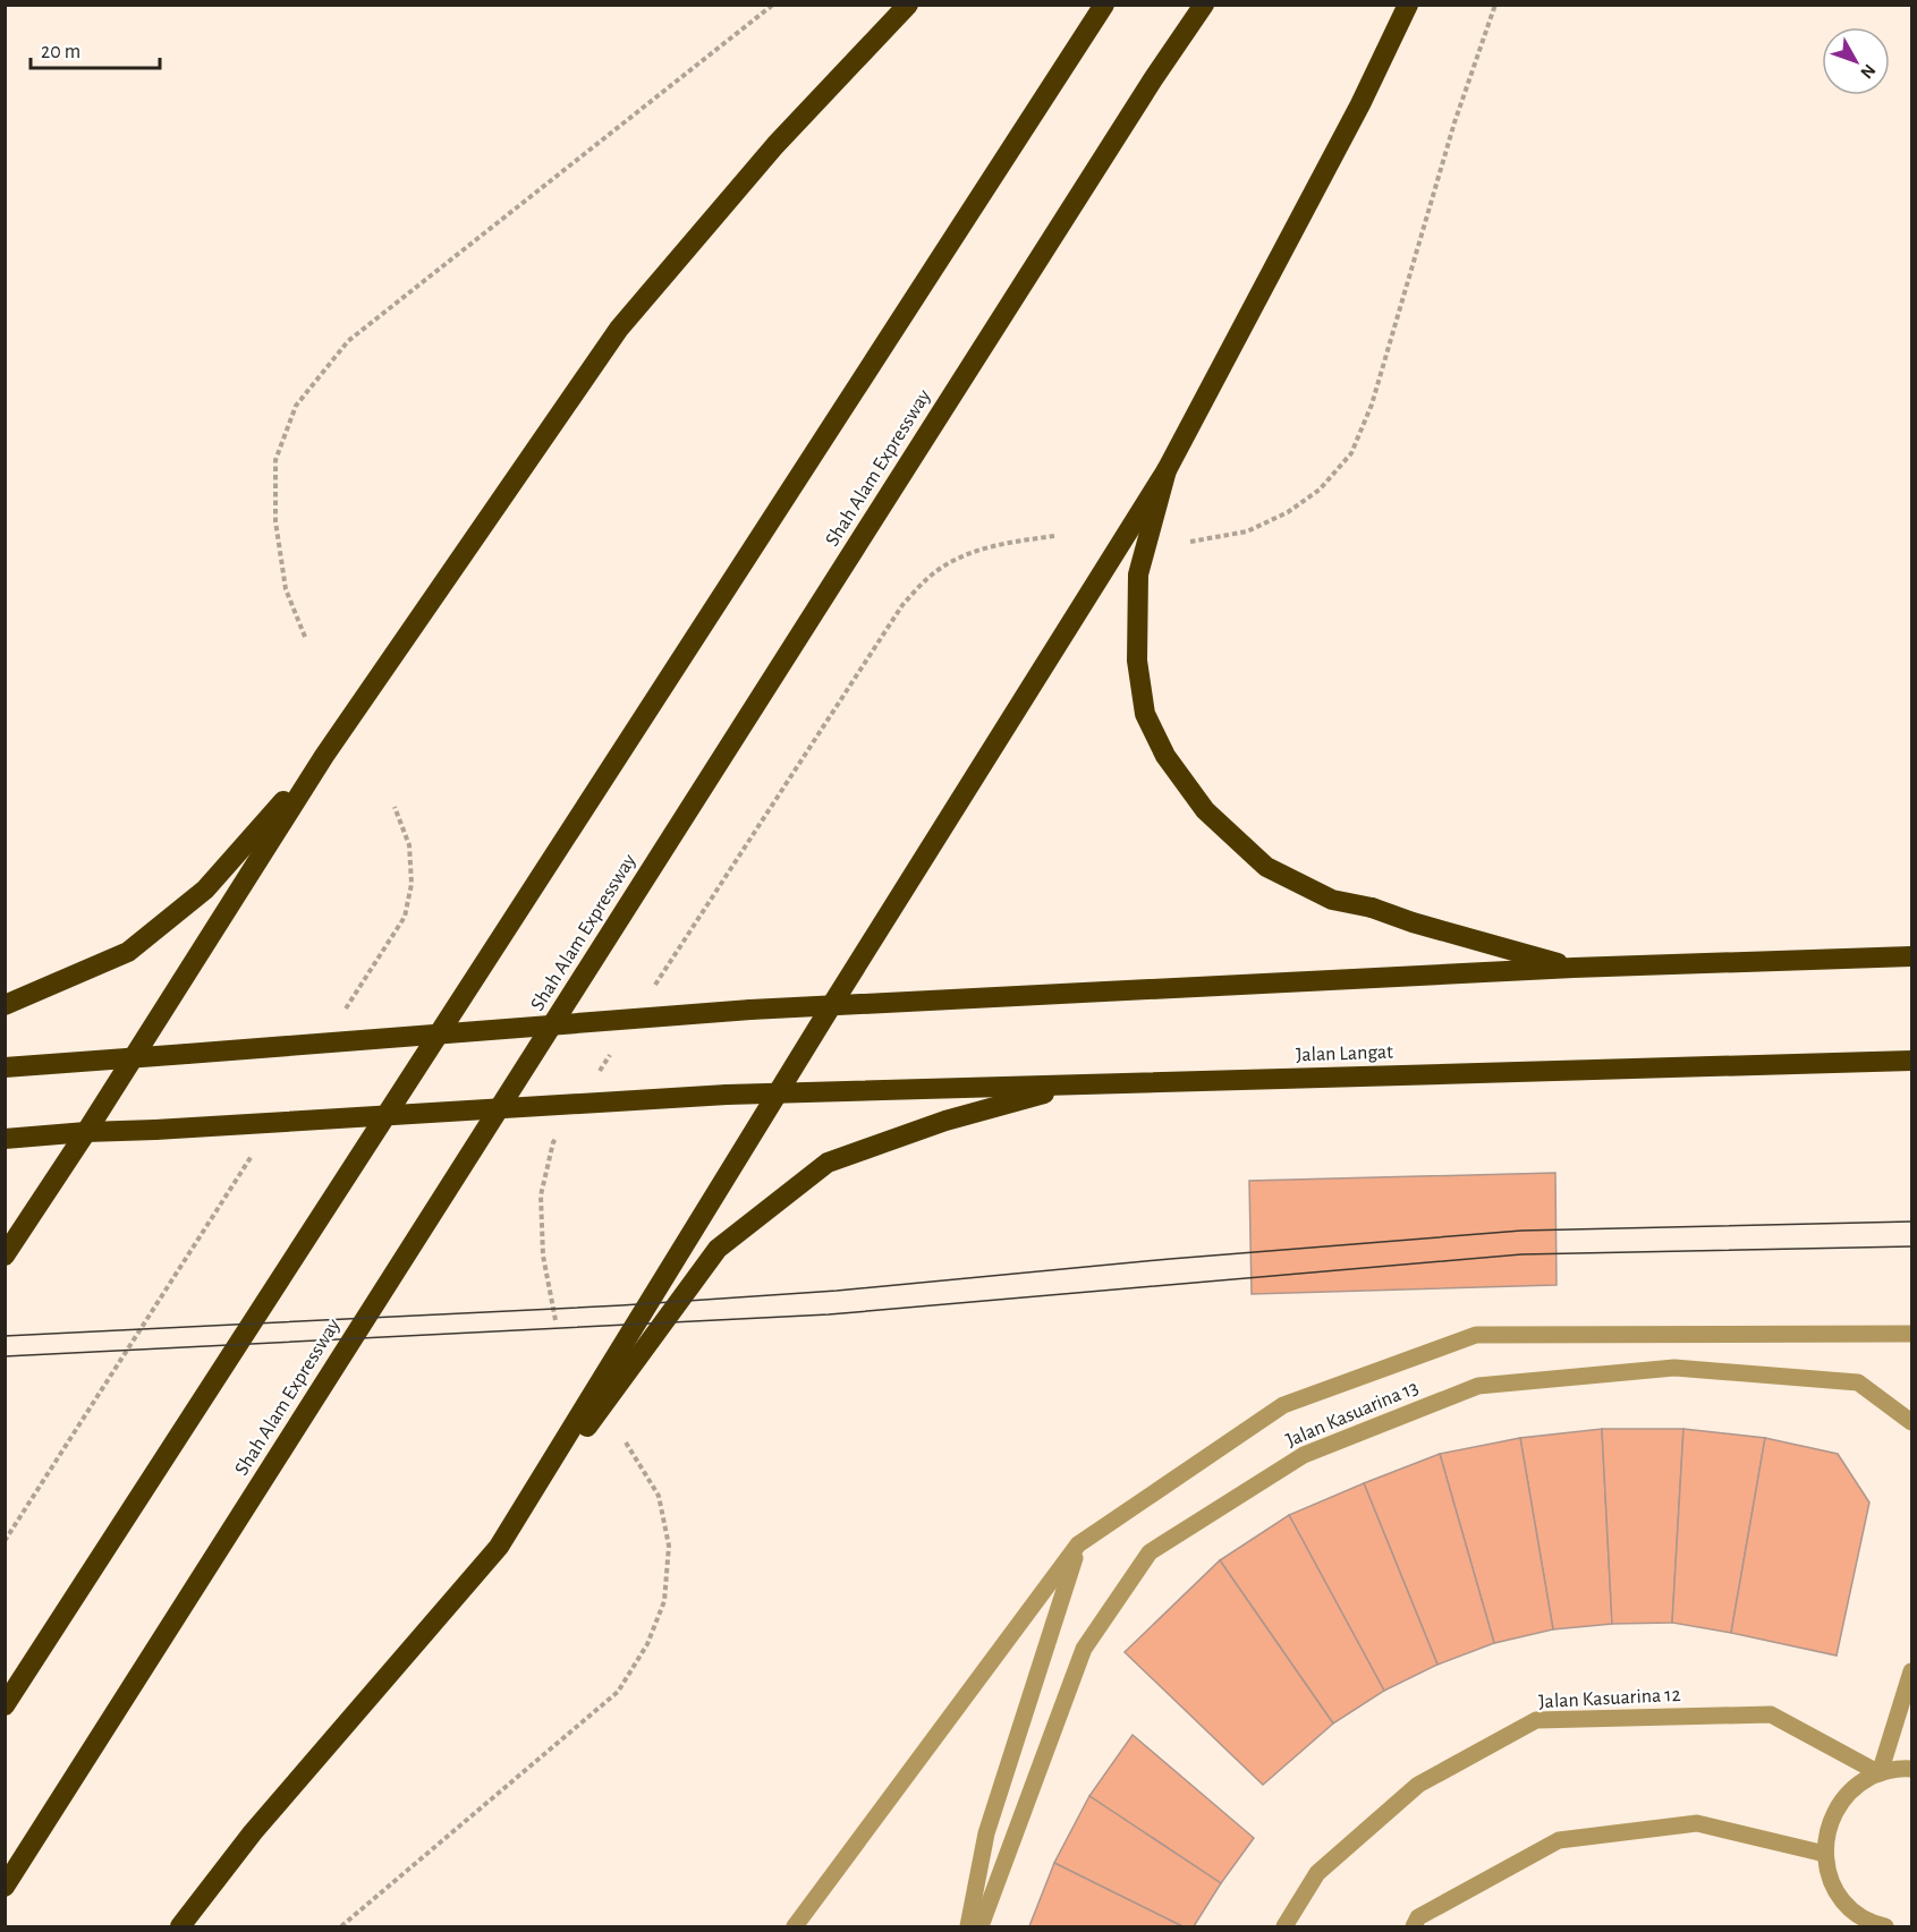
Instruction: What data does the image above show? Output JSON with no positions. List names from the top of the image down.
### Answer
{
  "streets": {
    "highway": ["Shah Alam Expressway", "Jalan Langat"],
    "street": ["Jalan Kasuarina 13", "Jalan Kasuarina 12"]
  },
  "scale_bar": "20 m",
  "north": "bottom right"
}
